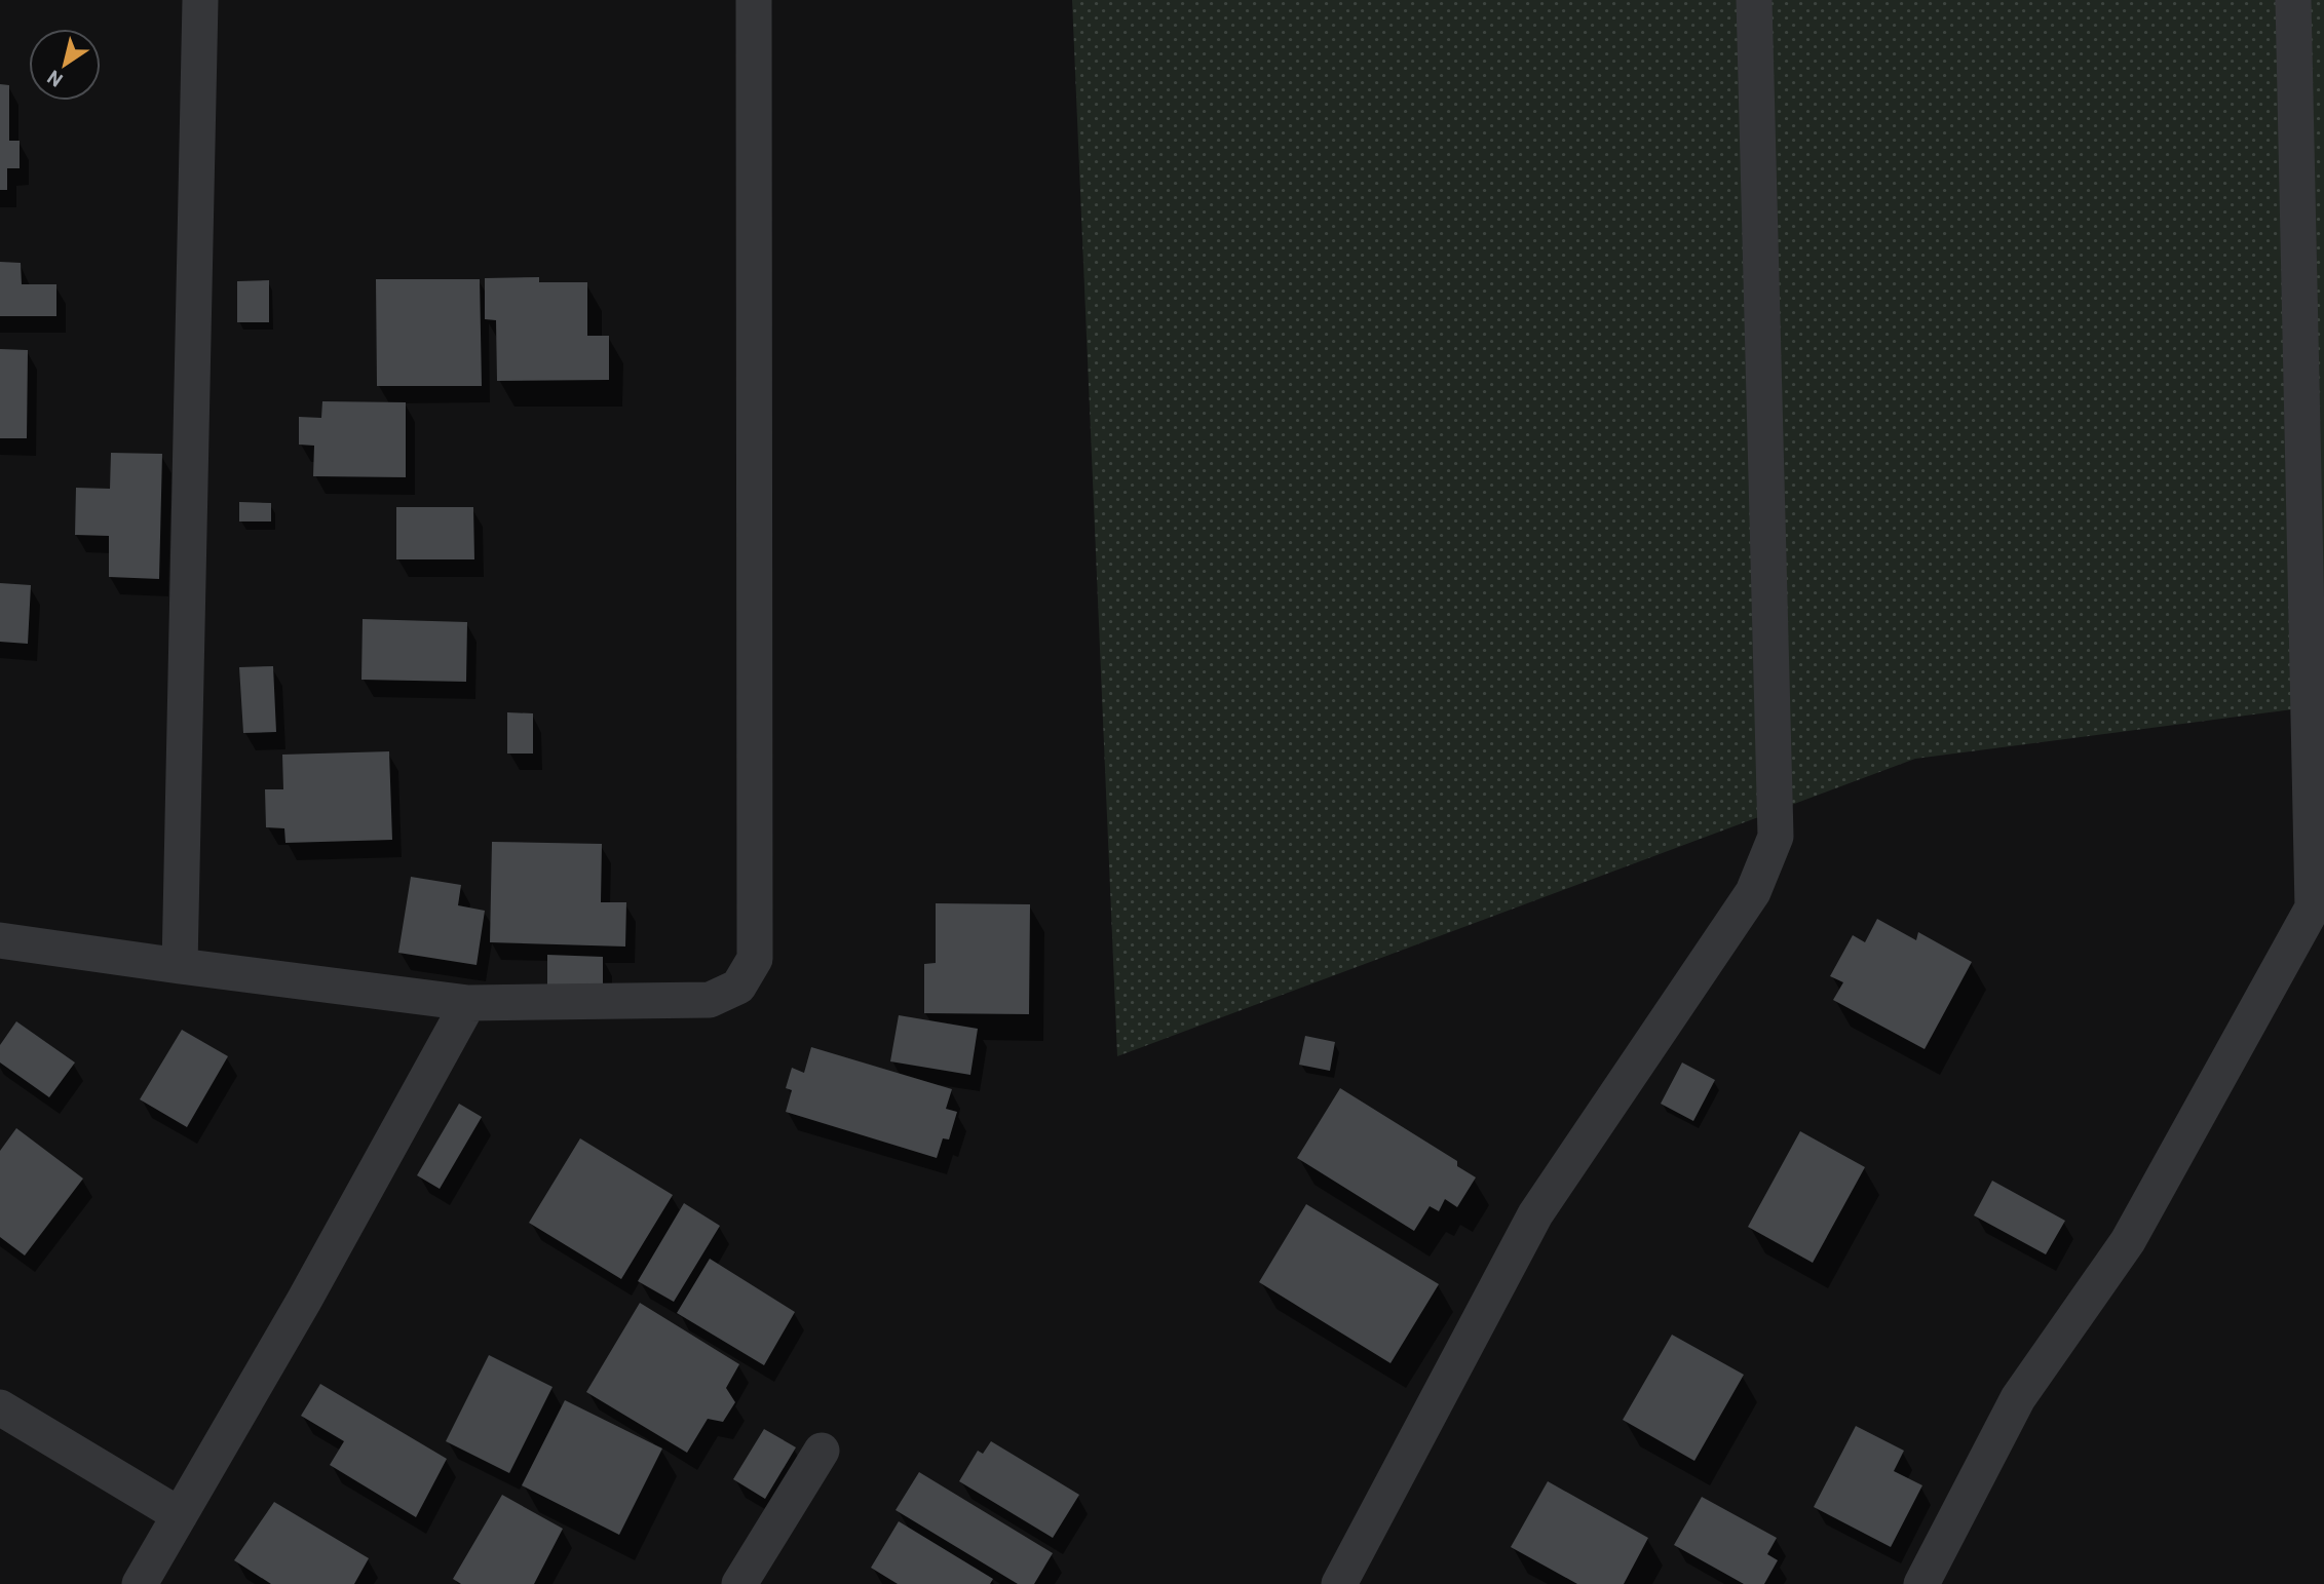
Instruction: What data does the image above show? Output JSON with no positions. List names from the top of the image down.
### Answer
{
  "north": "bottom left"
}
